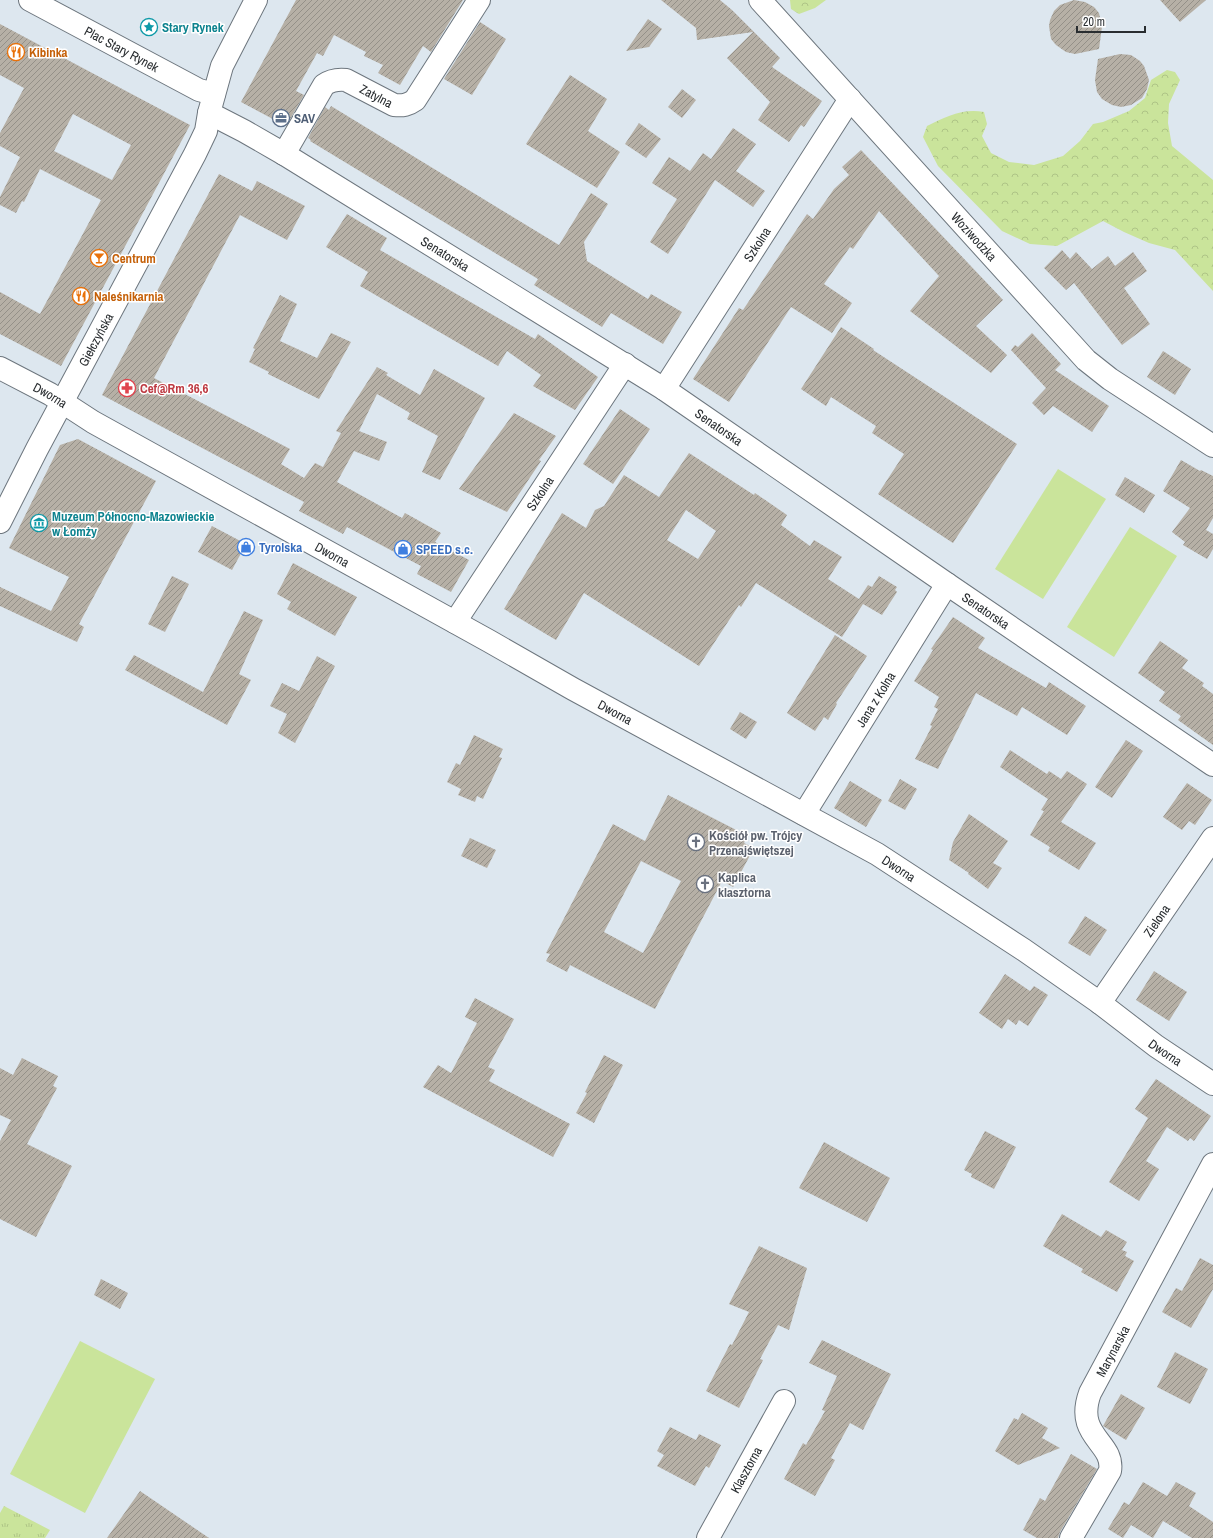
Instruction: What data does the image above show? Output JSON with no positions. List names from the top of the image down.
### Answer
{
  "streets": {
    "street": [
      "Plac Stary Rynek",
      "Zatylna",
      "Woziwodzka",
      "Szkolna",
      "Senatorska",
      "Giełczyńska",
      "Dworna",
      "Jana z Kolna",
      "Zielona",
      "Marynarska",
      "Klasztorna"
    ]
  },
  "crossings": [
    ["Plac Stary Rynek", "Senatorska"],
    ["Plac Stary Rynek", "Giełczyńska"],
    ["Zatylna", "Senatorska"],
    ["Woziwodzka", "Szkolna"],
    ["Szkolna", "Senatorska"],
    ["Szkolna", "Dworna"],
    ["Senatorska", "Giełczyńska"],
    ["Senatorska", "Jana z Kolna"],
    ["Giełczyńska", "Dworna"],
    ["Dworna", "Jana z Kolna"],
    ["Dworna", "Zielona"]
  ],
  "places": {
    "place": ["Stary Rynek"],
    "restaurant": ["Kibinka", "Naleśnikarnia"],
    "office": ["SAV"],
    "bar": ["Centrum"],
    "pharmacy": ["Cef@Rm 36,6"],
    "museum": ["Muzeum Północno-Mazowieckie w Łomży"],
    "shop": ["Tyrolska", "SPEED s.c."],
    "church": ["Kościół pw. Trójcy Przenajświętszej", "Kaplica klasztorna"]
  },
  "scale_bar": "20 m"
}
